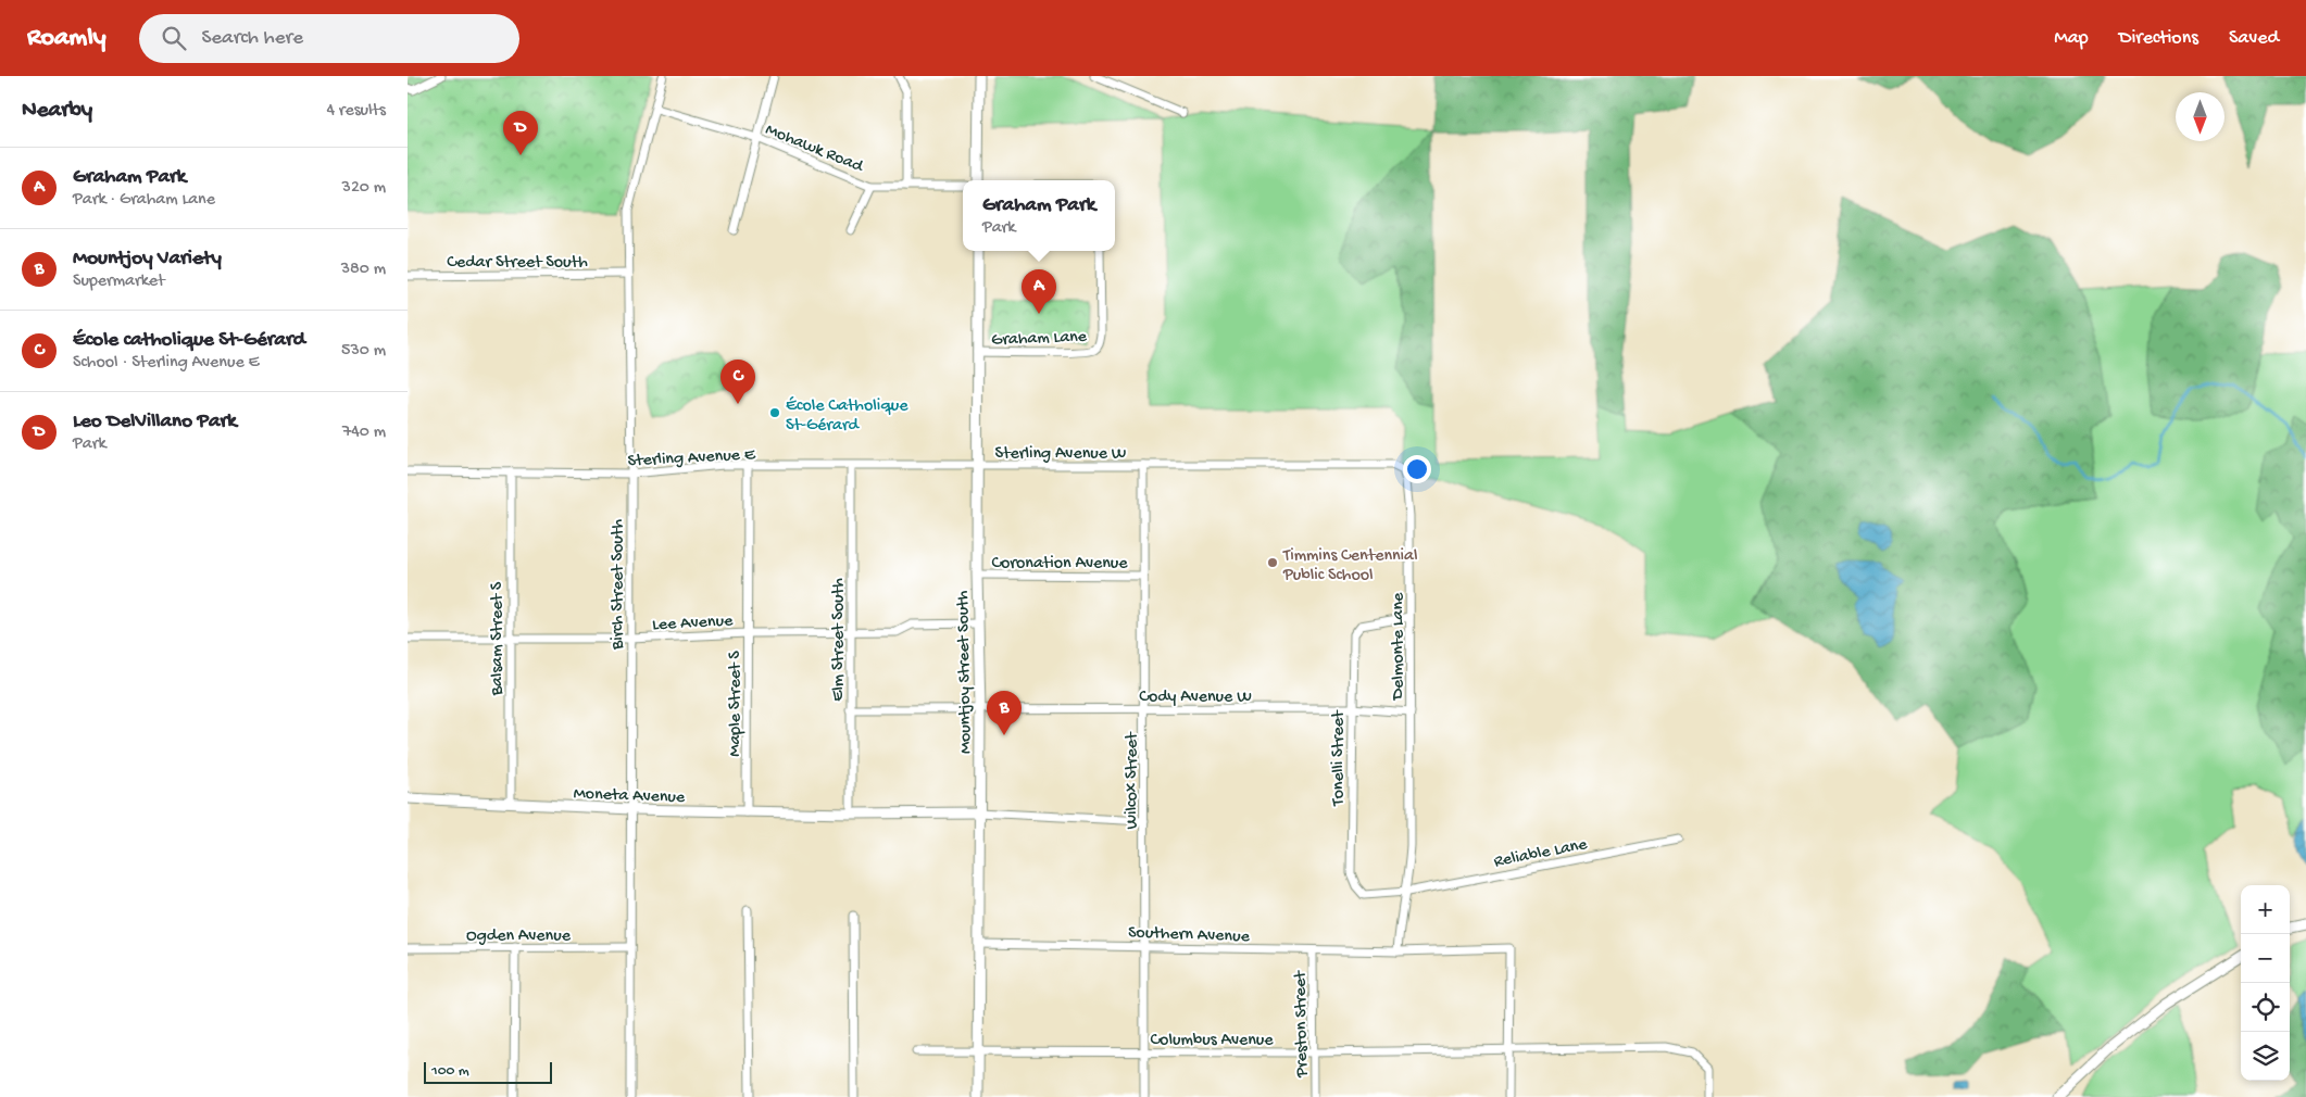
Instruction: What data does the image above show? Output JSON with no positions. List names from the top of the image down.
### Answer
{
  "streets": {
    "street": [
      "Mohawk Road",
      "Cedar Street South",
      "Graham Lane",
      "Sterling Avenue W",
      "Sterling Avenue E",
      "Coronation Avenue",
      "Birch Street South",
      "Lee Avenue",
      "Balsam Street S",
      "Elm Street South",
      "Delmonte Lane",
      "Mountjoy Street South",
      "Cody Avenue W",
      "Maple Street S",
      "Tonelli Street",
      "Wilcox Street",
      "Moneta Avenue",
      "Reliable Lane",
      "Southern Avenue",
      "Ogden Avenue",
      "Preston Street",
      "Columbus Avenue"
    ]
  },
  "crossings": [
    ["Mohawk Road", "Birch Street South"],
    ["Cedar Street South", "Birch Street South"],
    ["Graham Lane", "Mountjoy Street South"],
    ["Sterling Avenue W", "Sterling Avenue E"],
    ["Sterling Avenue W", "Delmonte Lane"],
    ["Sterling Avenue W", "Mountjoy Street South"],
    ["Sterling Avenue W", "Wilcox Street"],
    ["Sterling Avenue E", "Birch Street South"],
    ["Sterling Avenue E", "Balsam Street S"],
    ["Sterling Avenue E", "Elm Street South"],
    ["Sterling Avenue E", "Mountjoy Street South"],
    ["Sterling Avenue E", "Maple Street S"],
    ["Coronation Avenue", "Mountjoy Street South"],
    ["Coronation Avenue", "Wilcox Street"],
    ["Birch Street South", "Lee Avenue"],
    ["Birch Street South", "Moneta Avenue"],
    ["Birch Street South", "Ogden Avenue"],
    ["Lee Avenue", "Balsam Street S"],
    ["Lee Avenue", "Elm Street South"],
    ["Lee Avenue", "Mountjoy Street South"],
    ["Lee Avenue", "Maple Street S"],
    ["Balsam Street S", "Moneta Avenue"],
    ["Elm Street South", "Cody Avenue W"],
    ["Elm Street South", "Moneta Avenue"],
    ["Delmonte Lane", "Cody Avenue W"],
    ["Delmonte Lane", "Tonelli Street"],
    ["Delmonte Lane", "Wilcox Street"],
    ["Delmonte Lane", "Reliable Lane"],
    ["Delmonte Lane", "Southern Avenue"],
    ["Mountjoy Street South", "Cody Avenue W"],
    ["Mountjoy Street South", "Moneta Avenue"],
    ["Mountjoy Street South", "Southern Avenue"],
    ["Mountjoy Street South", "Columbus Avenue"],
    ["Cody Avenue W", "Tonelli Street"],
    ["Cody Avenue W", "Wilcox Street"],
    ["Maple Street S", "Moneta Avenue"],
    ["Tonelli Street", "Reliable Lane"],
    ["Wilcox Street", "Southern Avenue"],
    ["Wilcox Street", "Columbus Avenue"],
    ["Southern Avenue", "Preston Street"],
    ["Southern Avenue", "Columbus Avenue"],
    ["Preston Street", "Columbus Avenue"]
  ],
  "places": ["École Catholique St-Gérard", "Timmins Centennial Public School"],
  "scale_bar": "100 m",
  "north": "bottom",
  "page": {
    "header": "Roamly",
    "search": "Search here",
    "nav": ["Map", "Directions", "Saved"],
    "heading": ["Nearby", "4 results"],
    "pins": [
      "D",
      "A",
      "C",
      "B"
    ],
    "list": [
      {
        "mark": "A",
        "name": "Graham Park",
        "note": "Park · Graham Lane",
        "value": "320 m"
      },
      {
        "mark": "B",
        "name": "Mountjoy Variety",
        "note": "Supermarket",
        "value": "380 m"
      },
      {
        "mark": "C",
        "name": "École catholique St-Gérard",
        "note": "School · Sterling Avenue E",
        "value": "530 m"
      },
      {
        "mark": "D",
        "name": "Leo DelVillano Park",
        "note": "Park",
        "value": "740 m"
      }
    ],
    "popup": ["Graham Park", "Park"],
    "map_buttons": ["+", "−"],
    "scale": "100 m"
  }
}
